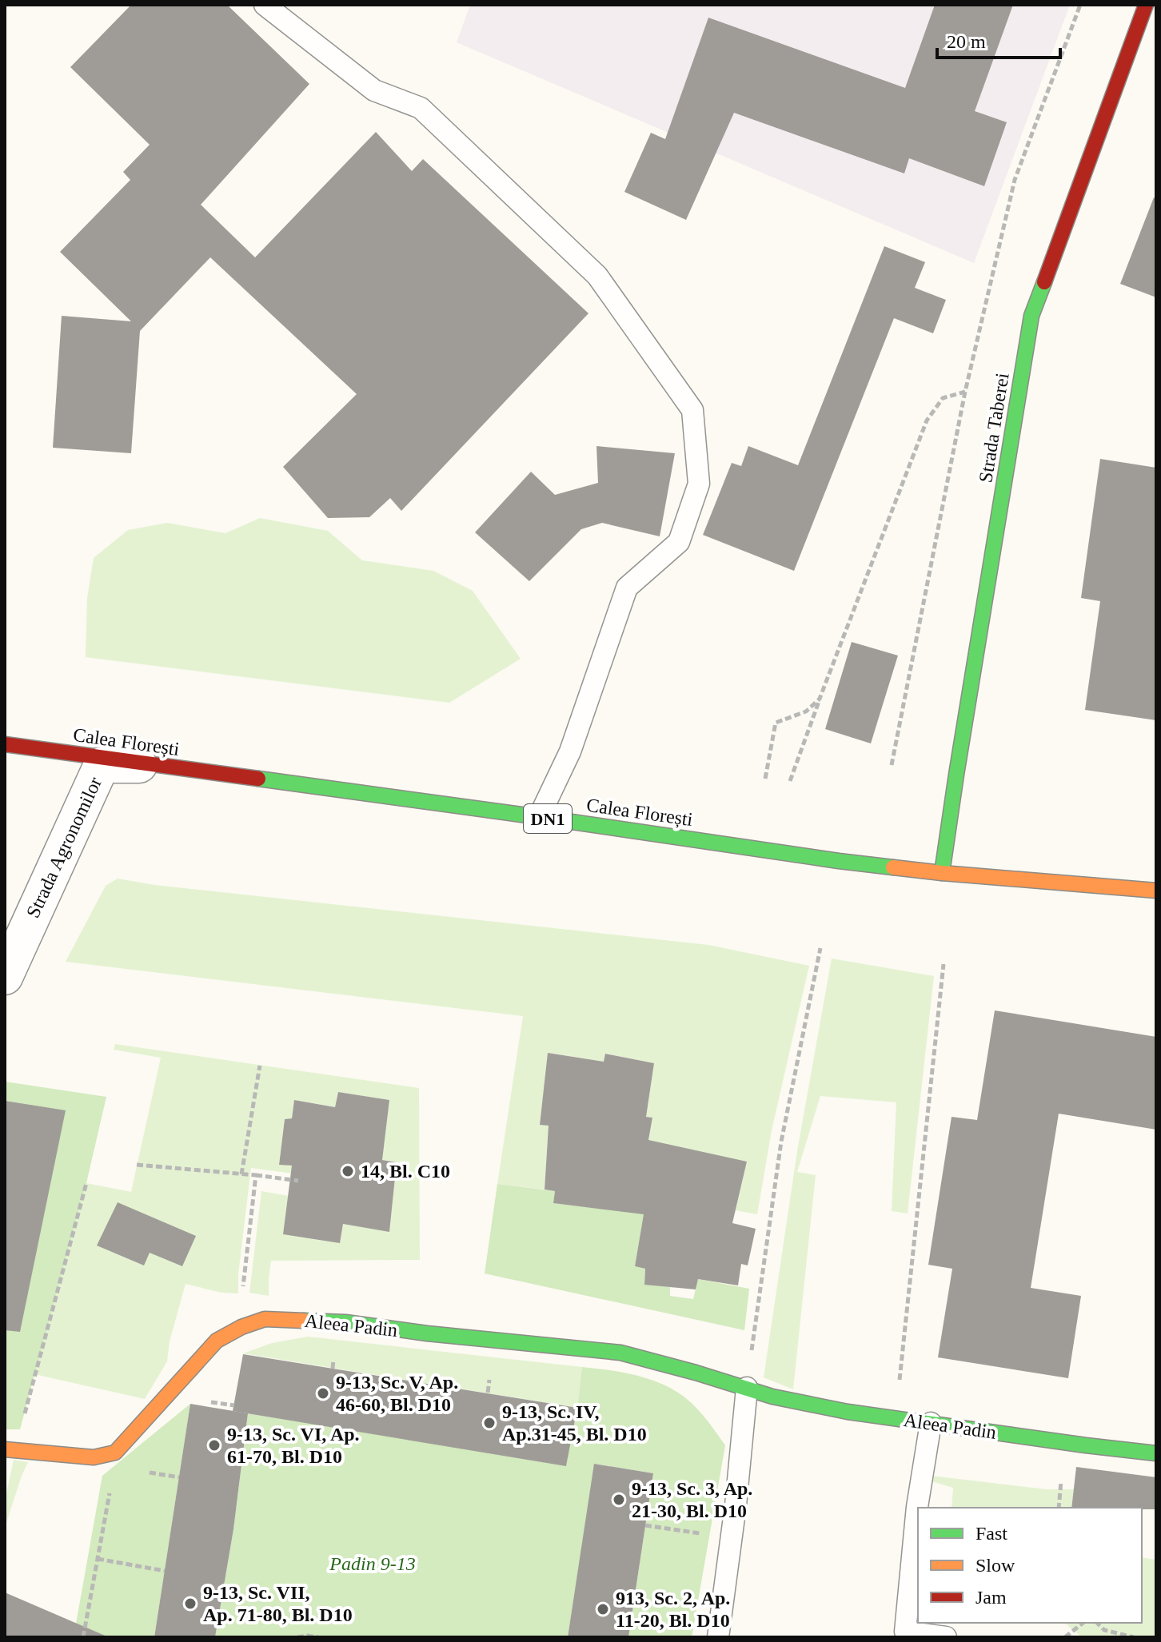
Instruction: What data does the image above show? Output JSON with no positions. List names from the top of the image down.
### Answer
{
  "streets": {
    "street": [
      "Strada Taberei",
      "Calea Florești",
      "DN1",
      "Strada Agronomilor",
      "Aleea Padin"
    ]
  },
  "crossings": [
    ["Strada Taberei", "Calea Florești"],
    ["Calea Florești", "Strada Agronomilor"]
  ],
  "parks": ["Padin 9-13"],
  "places": [
    "14, Bl. C10",
    "9-13, Sc. V, Ap. 46-60, Bl. D10",
    "9-13, Sc. IV, Ap.31-45, Bl. D10",
    "9-13, Sc. VI, Ap. 61-70, Bl. D10",
    "9-13, Sc. 3, Ap. 21-30, Bl. D10",
    "9-13, Sc. VII, Ap. 71-80, Bl. D10",
    "913, Sc. 2, Ap. 11-20, Bl. D10"
  ],
  "legend": ["Fast", "Slow", "Jam"],
  "scale_bar": "20 m"
}
